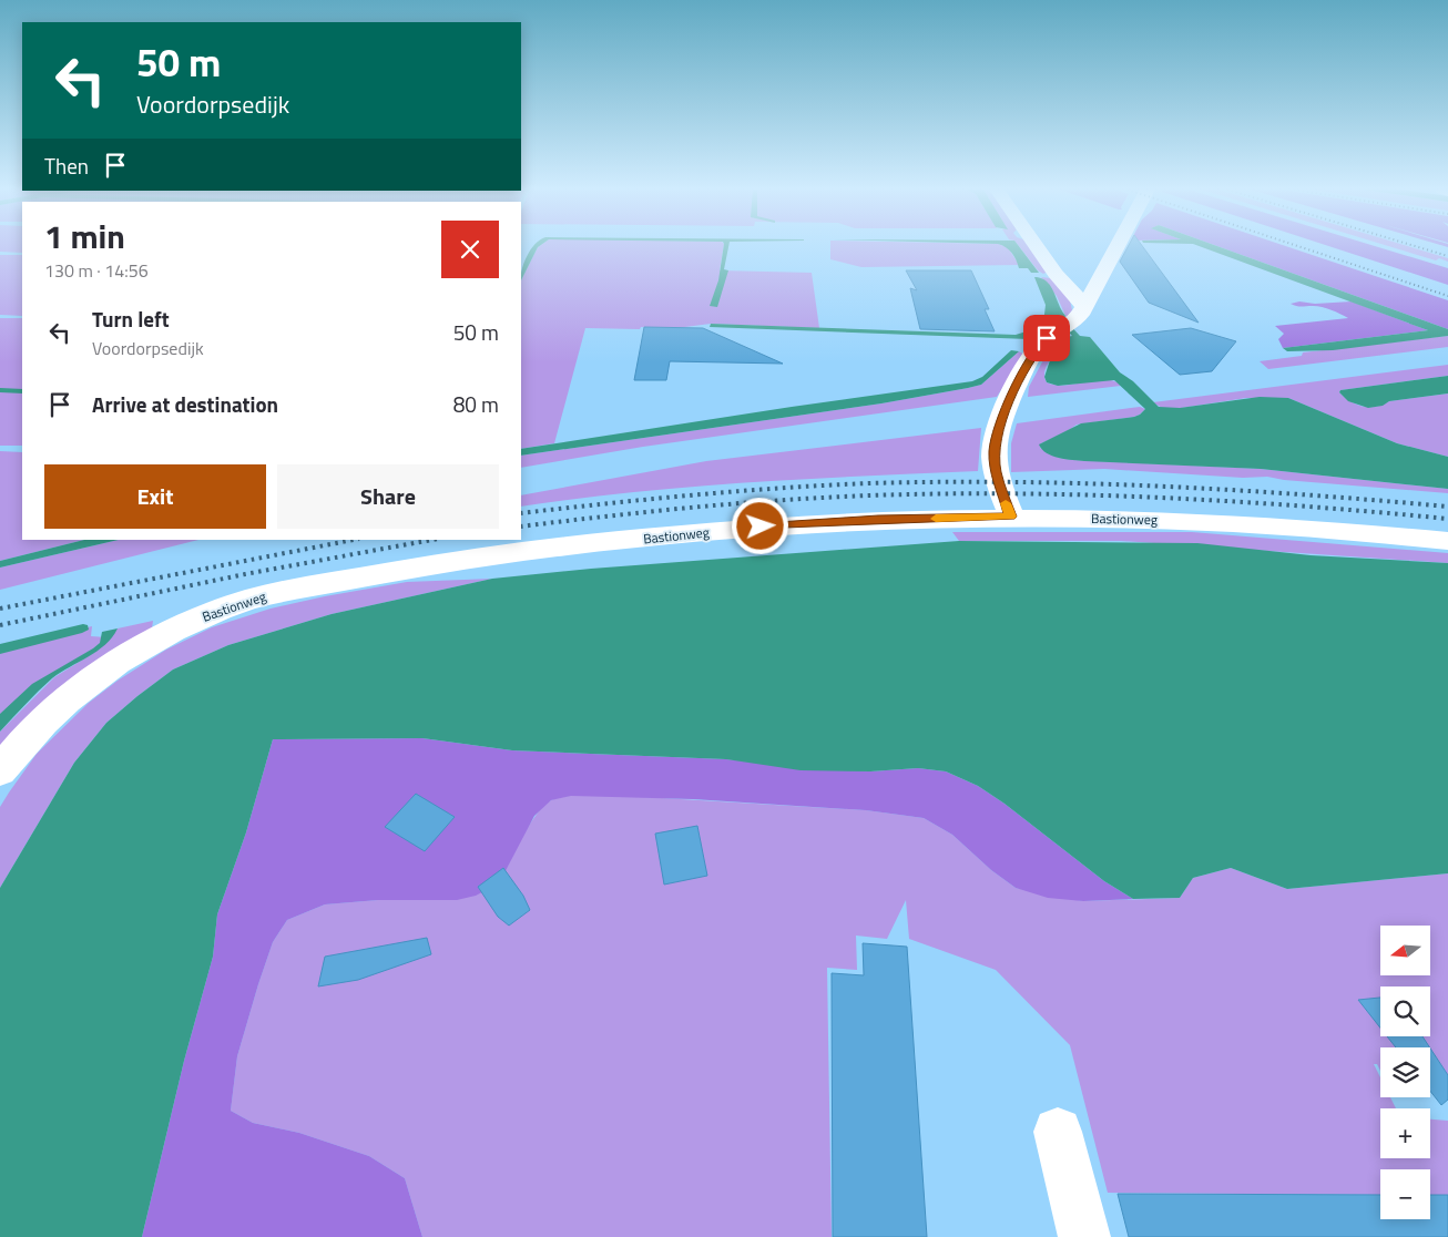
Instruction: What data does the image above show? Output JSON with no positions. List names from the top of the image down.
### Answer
{
  "streets": {
    "street": ["Bastionweg"]
  },
  "north": "left",
  "page": {
    "turn": ["50 m", "Voordorpsedijk"],
    "then": "Then",
    "heading": ["1 min", "130 m · 14:56"],
    "list": [
      {
        "name": "Turn left",
        "note": "Voordorpsedijk",
        "value": "50 m"
      },
      {
        "name": "Arrive at destination",
        "value": "80 m"
      }
    ],
    "buttons": ["Exit", "Share"],
    "map_buttons": ["+", "−"]
  }
}
